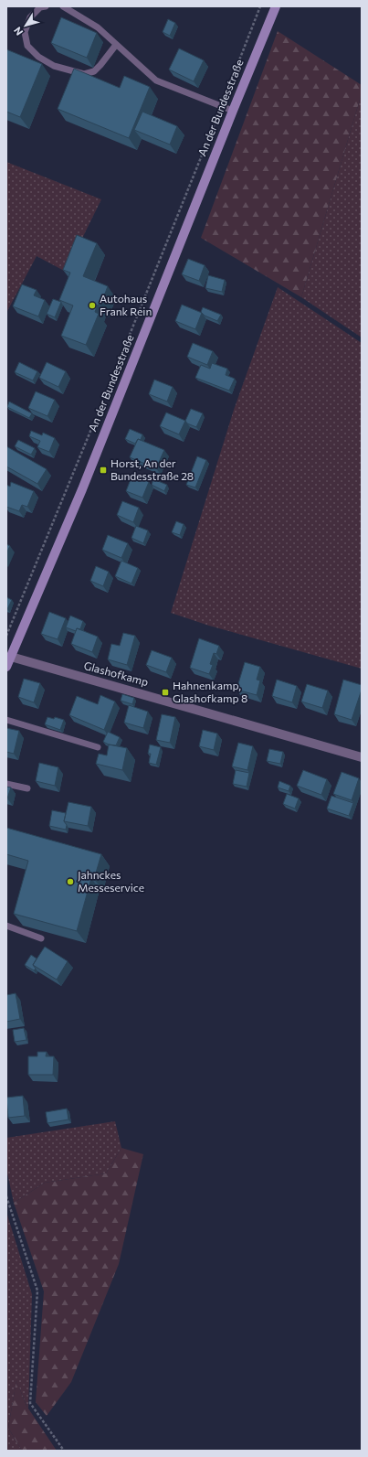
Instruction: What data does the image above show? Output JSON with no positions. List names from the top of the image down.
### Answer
{
  "streets": {
    "main road": ["An der Bundesstraße"],
    "street": ["Glashofkamp"]
  },
  "crossings": [
    ["An der Bundesstraße", "Glashofkamp"]
  ],
  "places": {
    "other": ["Autohaus Frank Rein", "Jahnckes Messeservice"],
    "transit": ["Horst, An der Bundesstraße 28", "Hahnenkamp, Glashofkamp 8"]
  },
  "north": "bottom left"
}
